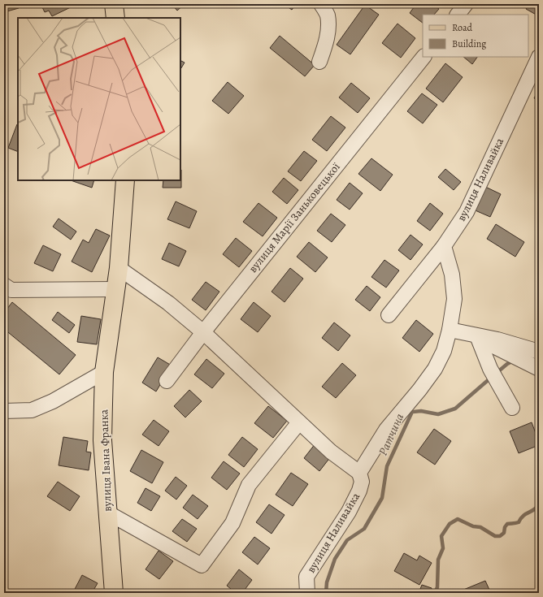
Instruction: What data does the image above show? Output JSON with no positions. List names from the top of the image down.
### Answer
{
  "streets": {
    "main road": ["вулиця Івана Франка"],
    "street": ["вулиця Наливайка", "вулиця Марії Заньковецької"]
  },
  "water": ["Ратчина"],
  "legend": ["Road", "Building"]
}
